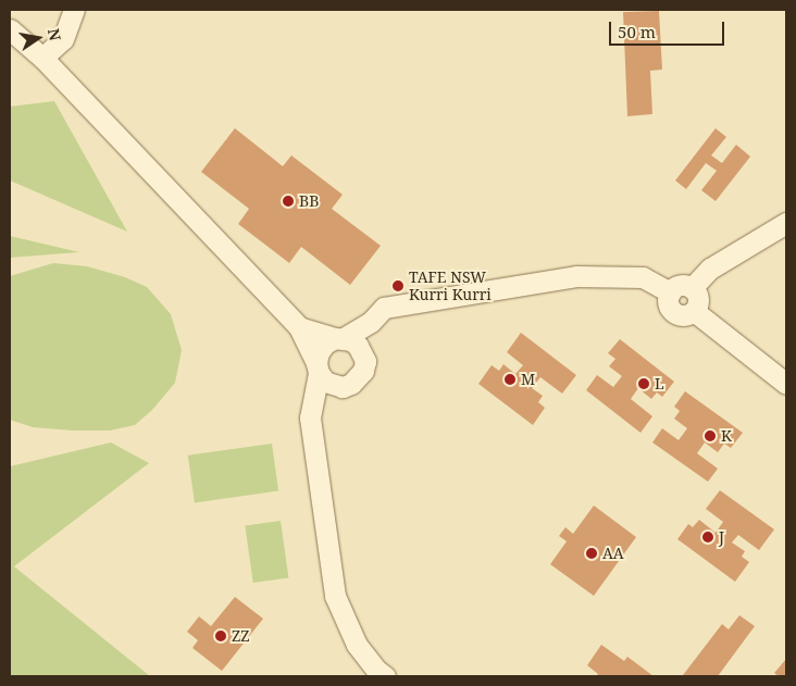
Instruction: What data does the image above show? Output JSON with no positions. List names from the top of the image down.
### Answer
{
  "places": [
    "BB",
    "TAFE NSW Kurri Kurri",
    "M",
    "L",
    "K",
    "J",
    "AA",
    "ZZ"
  ],
  "scale_bar": "50 m",
  "north": "right"
}
